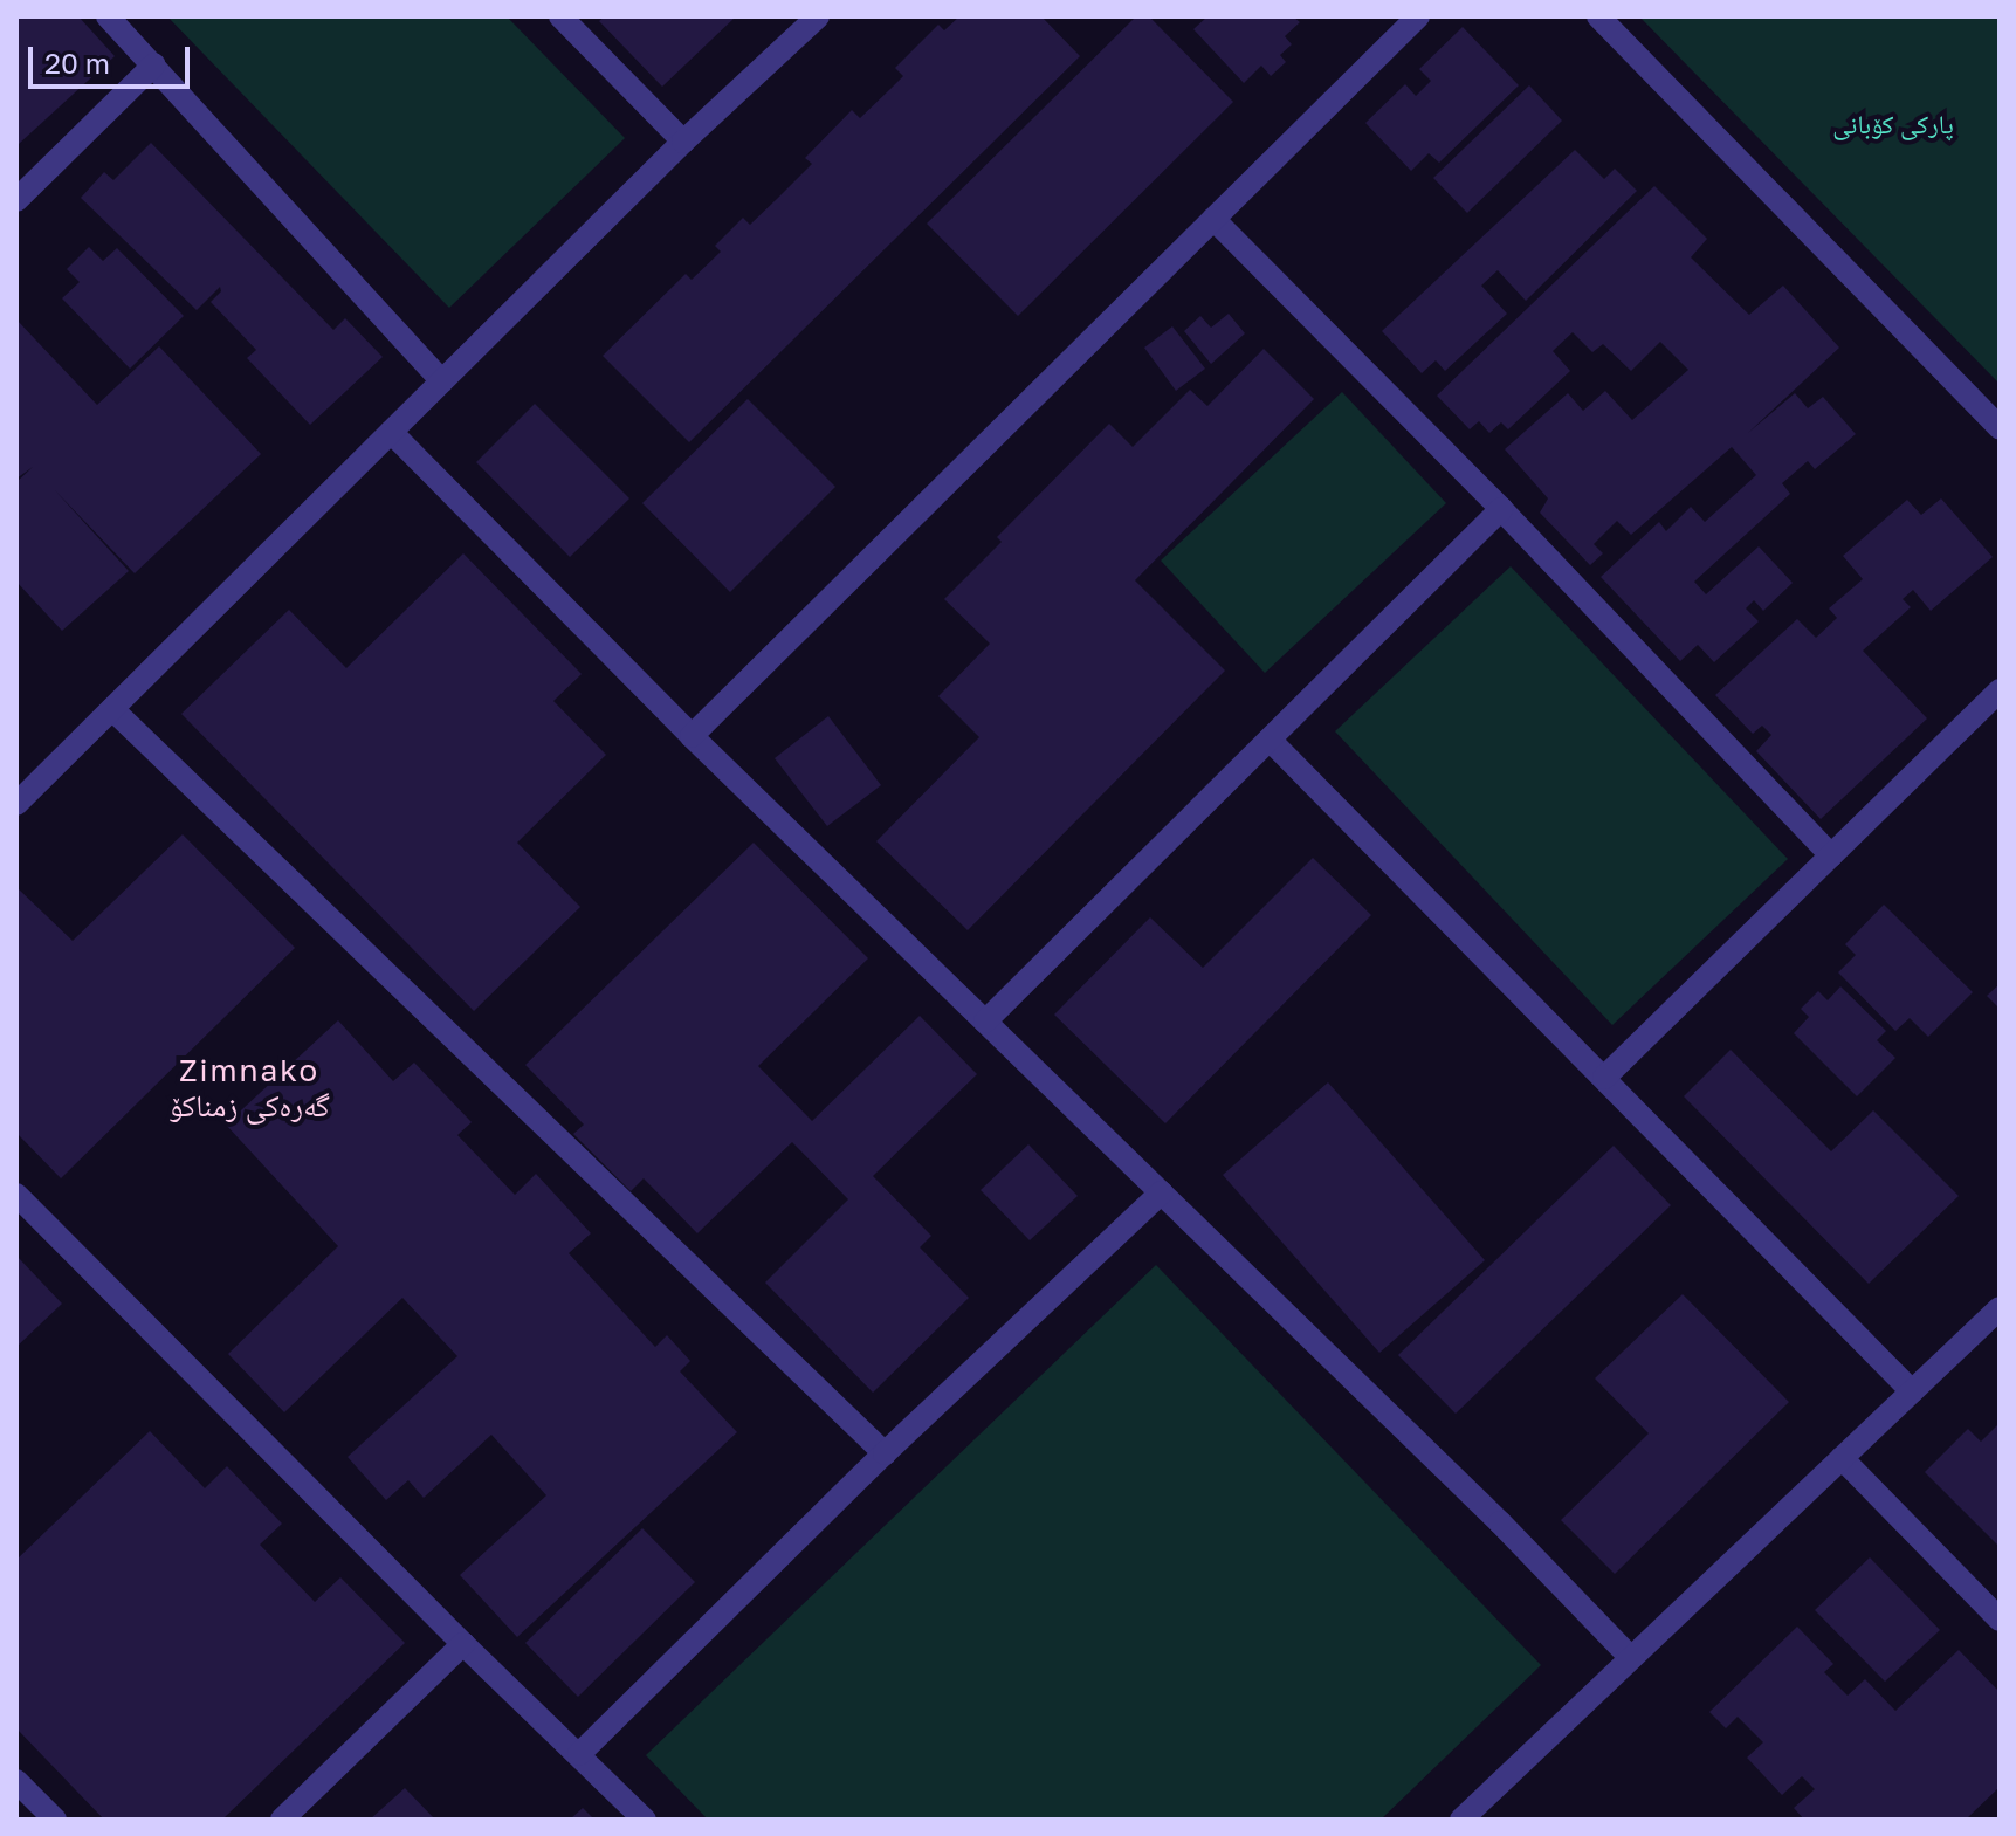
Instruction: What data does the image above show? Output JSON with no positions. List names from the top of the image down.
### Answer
{
  "districts": ["Zimnako گەرەکی زمناکۆ"],
  "parks": ["پارکی کۆبانی"],
  "scale_bar": "20 m"
}
